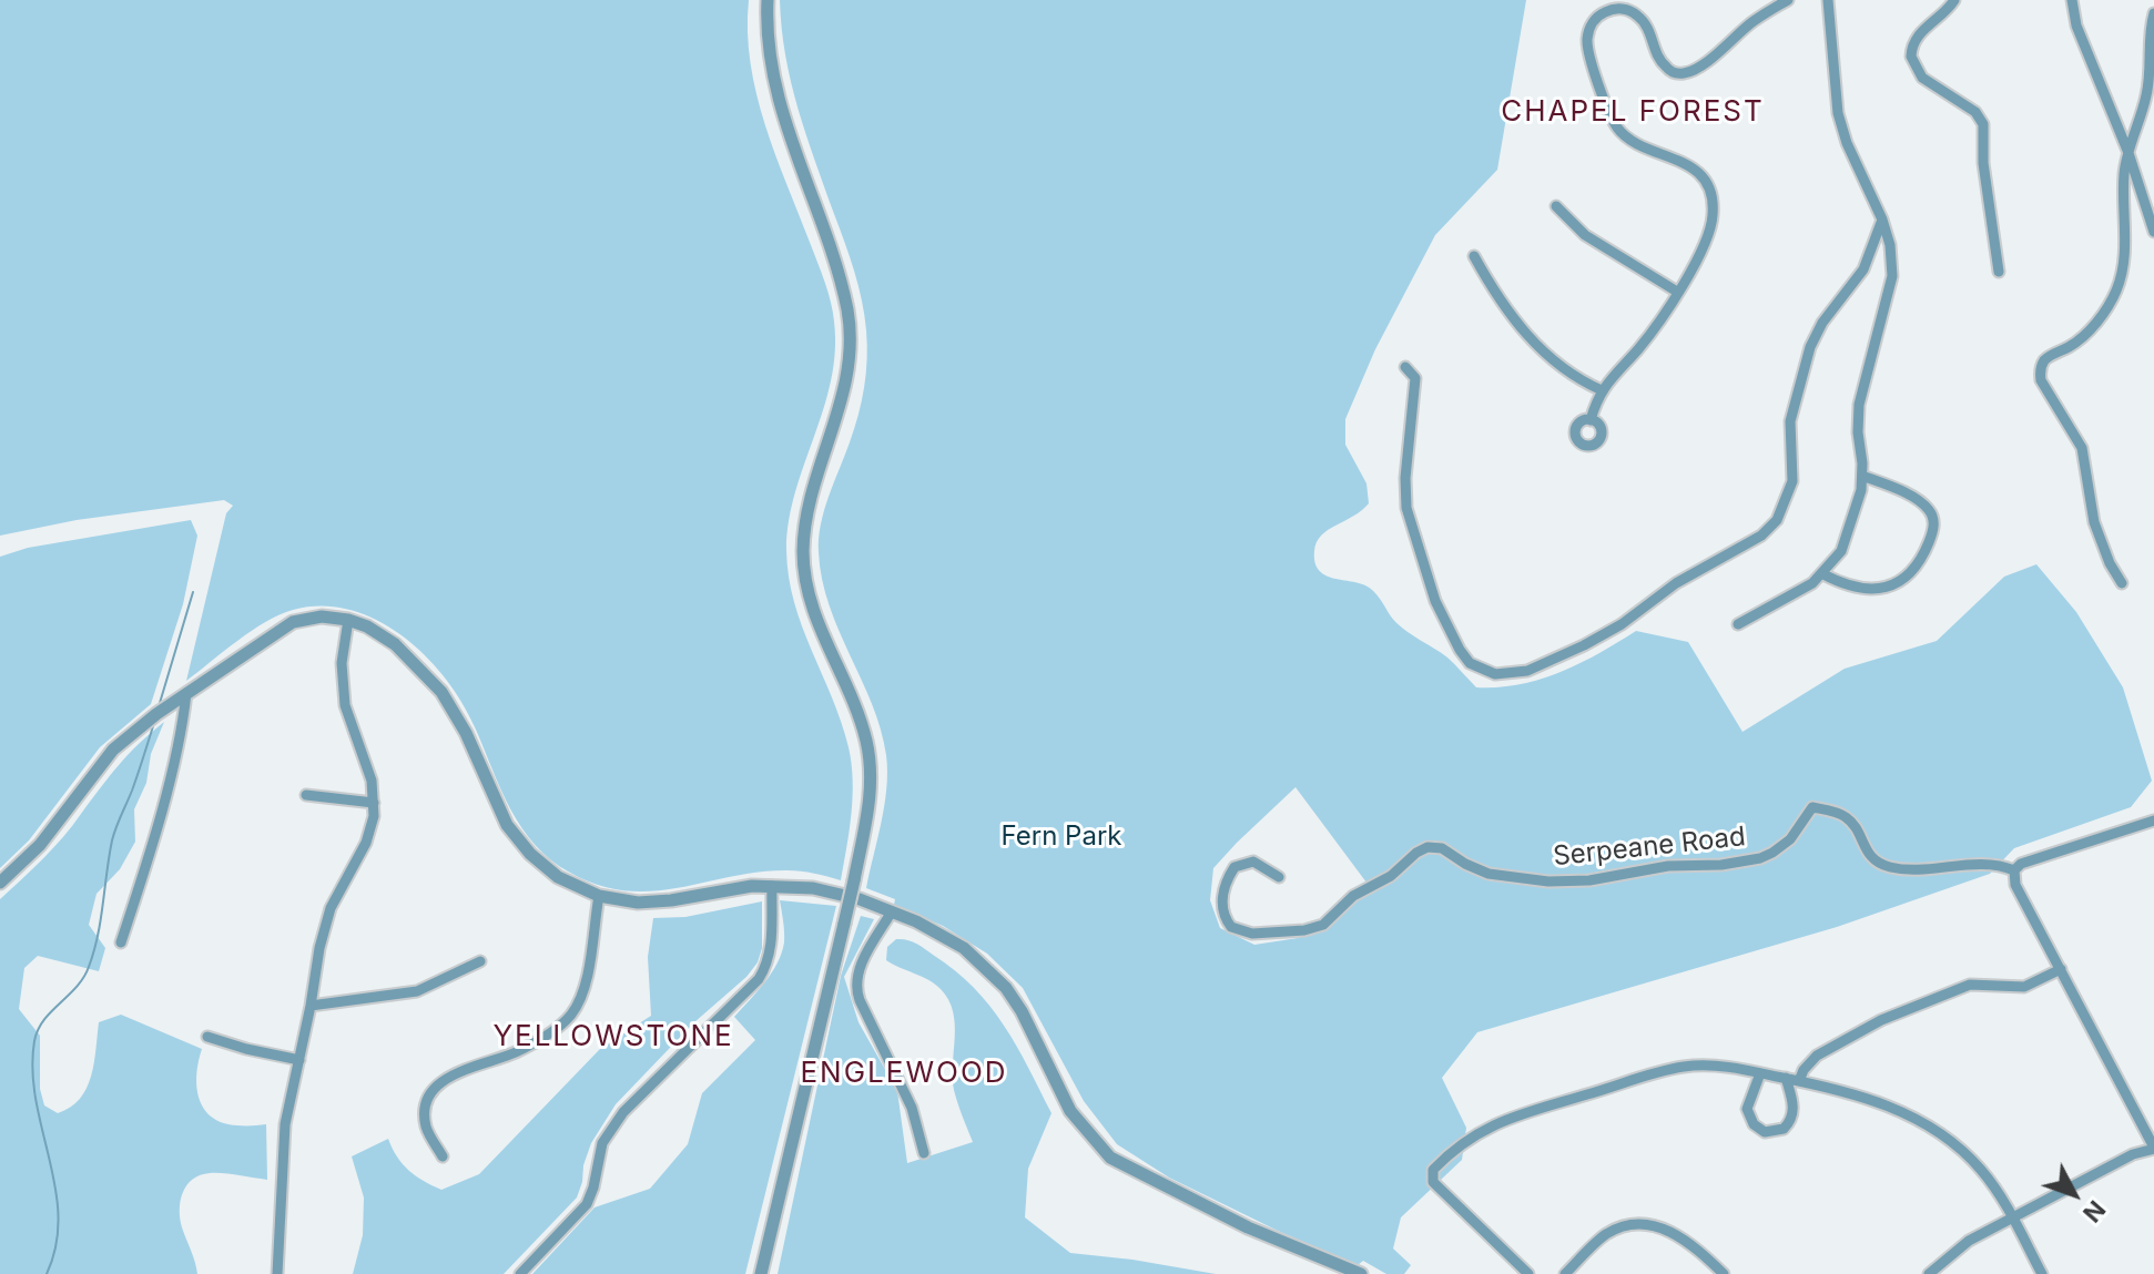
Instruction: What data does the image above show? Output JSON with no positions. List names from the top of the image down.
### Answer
{
  "streets": {
    "street": ["Serpeane Road"]
  },
  "districts": ["CHAPEL FOREST", "YELLOWSTONE", "ENGLEWOOD"],
  "parks": ["Fern Park"],
  "north": "bottom right"
}
